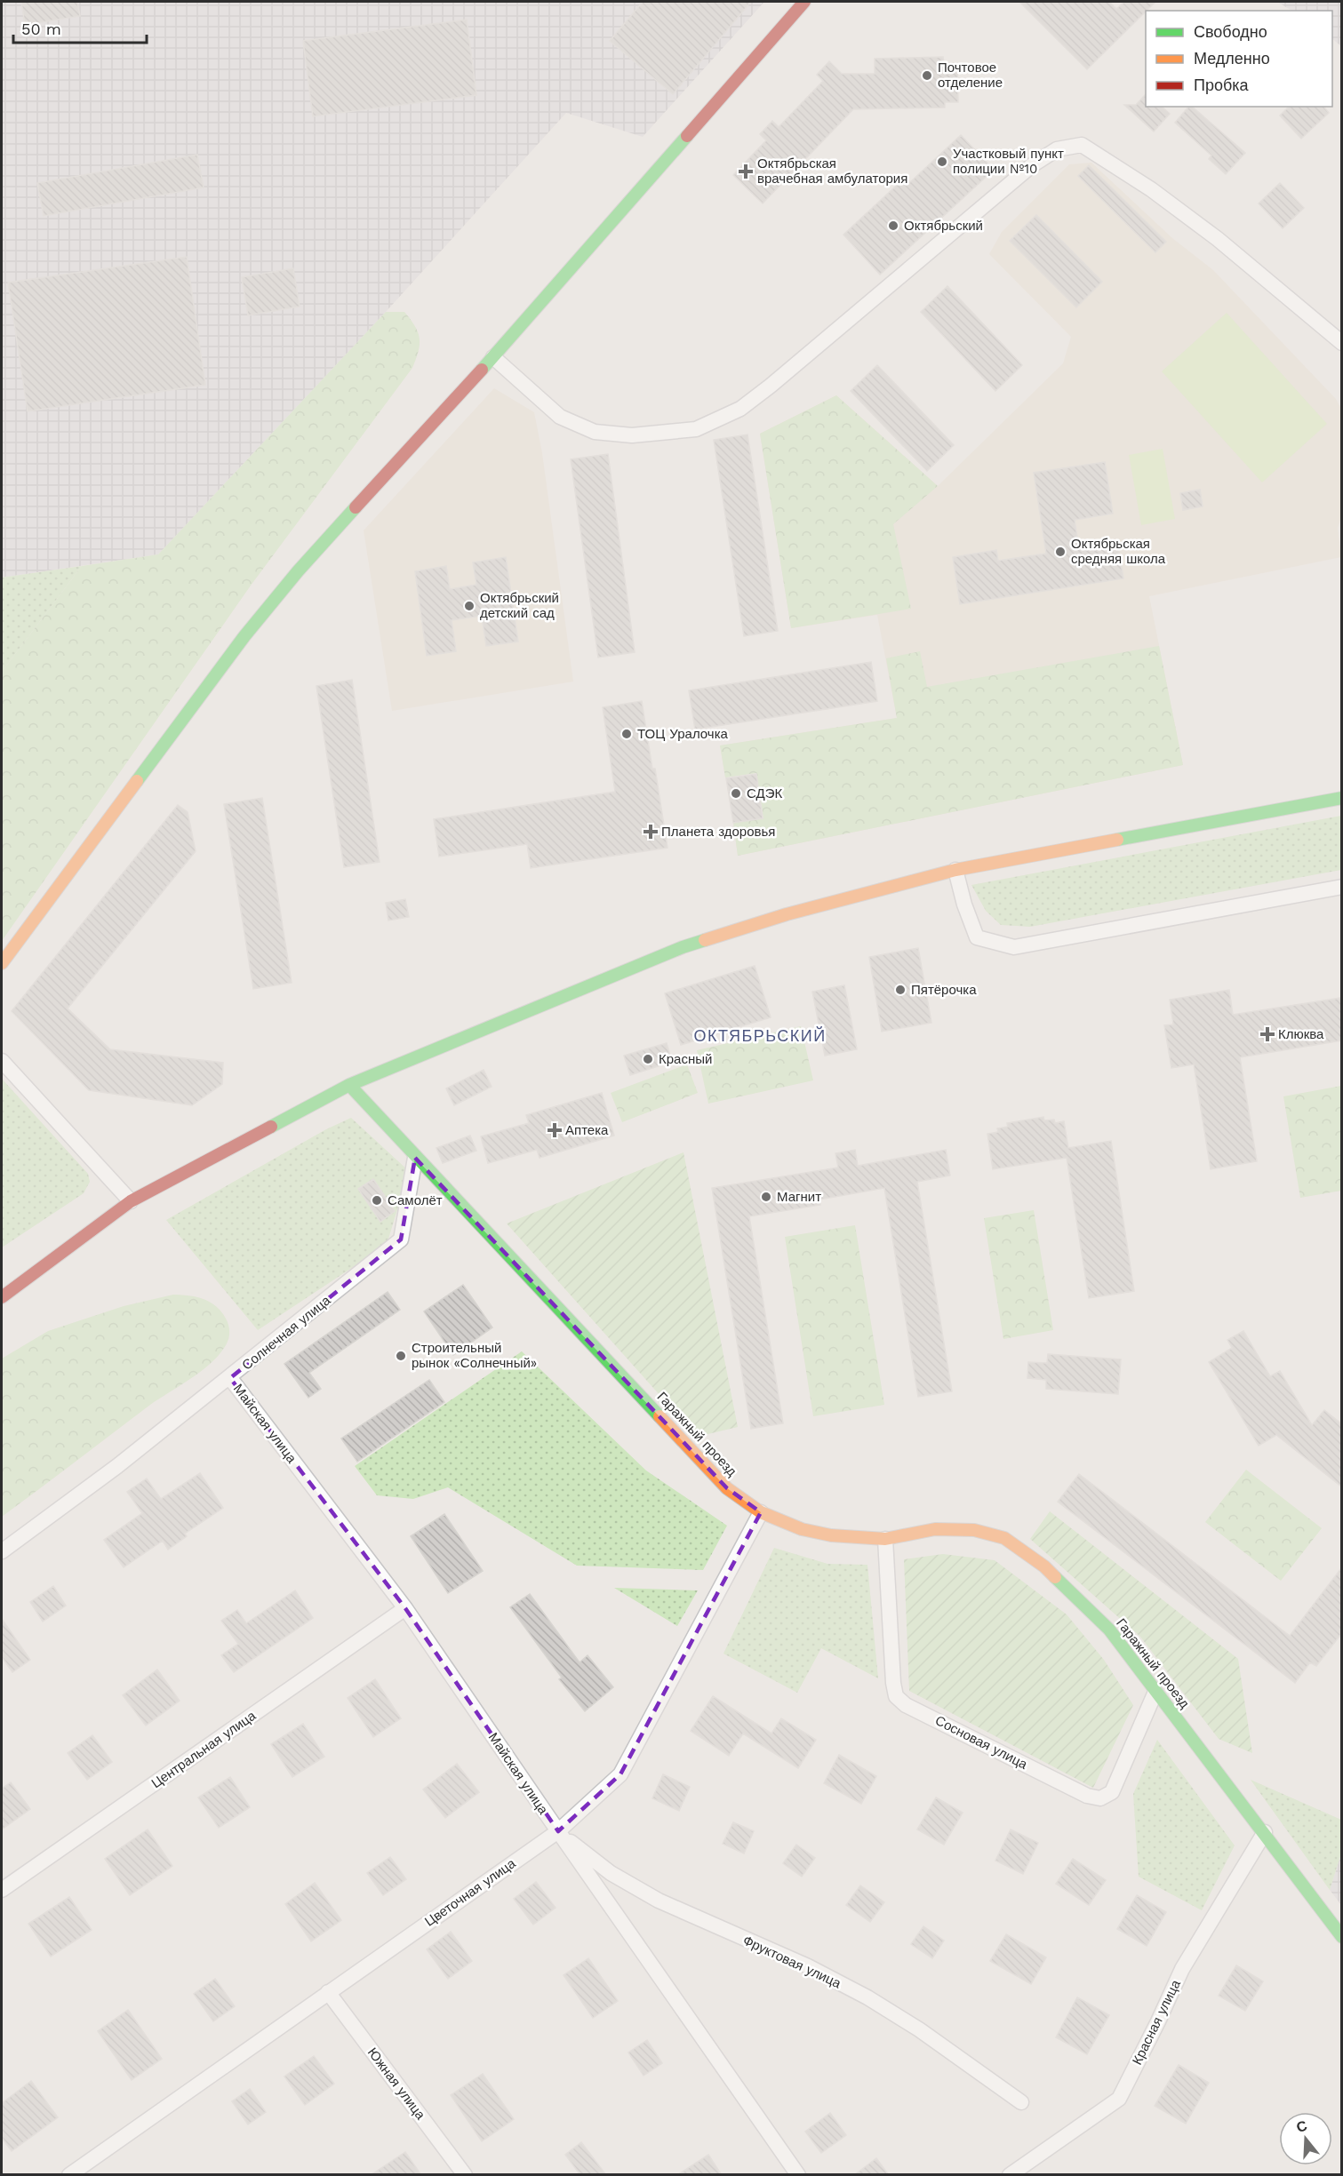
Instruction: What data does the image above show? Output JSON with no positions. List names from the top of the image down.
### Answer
{
  "streets": {
    "street": [
      "Солнечная улица",
      "Майская улица",
      "Гаражный проезд",
      "Сосновая улица",
      "Центральная улица",
      "Цветочная улица",
      "Фруктовая улица",
      "Красная улица",
      "Южная улица"
    ]
  },
  "crossings": [
    ["Солнечная улица", "Майская улица"],
    ["Солнечная улица", "Гаражный проезд"],
    ["Майская улица", "Центральная улица"],
    ["Майская улица", "Цветочная улица"],
    ["Майская улица", "Фруктовая улица"],
    ["Гаражный проезд", "Сосновая улица"],
    ["Гаражный проезд", "Цветочная улица"],
    ["Гаражный проезд", "Красная улица"],
    ["Цветочная улица", "Фруктовая улица"],
    ["Цветочная улица", "Южная улица"]
  ],
  "districts": ["ОКТЯБРЬСКИЙ"],
  "places": {
    "other": [
      "Почтовое отделение",
      "Участковый пункт полиции №10",
      "Октябрьский",
      "Октябрьская средняя школа",
      "Октябрьский детский сад",
      "ТОЦ Уралочка",
      "СДЭК",
      "Пятёрочка",
      "Красный",
      "Магнит",
      "Самолёт",
      "Строительный рынок «Солнечный»"
    ],
    "health": [
      "Октябрьская врачебная амбулатория",
      "Планета здоровья",
      "Клюква",
      "Аптека"
    ]
  },
  "legend": ["Свободно", "Медленно", "Пробка"],
  "scale_bar": "50 m",
  "north": "top"
}
